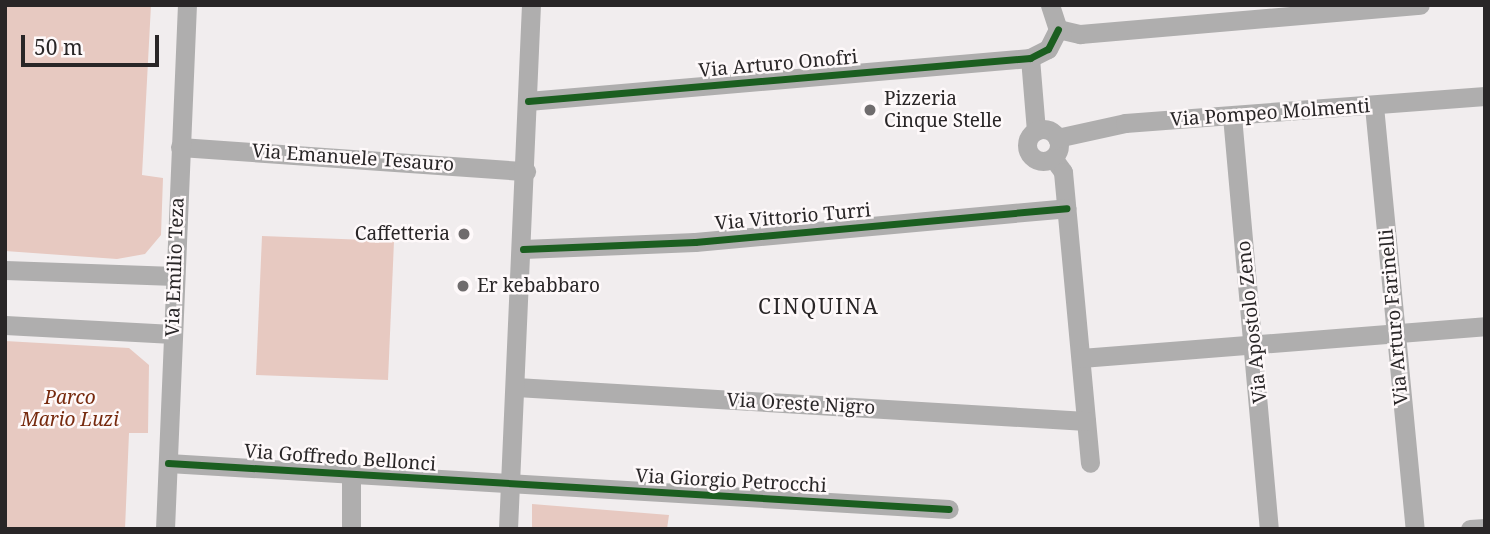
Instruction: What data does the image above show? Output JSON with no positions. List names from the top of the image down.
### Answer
{
  "streets": {
    "street": [
      "Via Arturo Onofri",
      "Via Pompeo Molmenti",
      "Via Emanuele Tesauro",
      "Via Vittorio Turri",
      "Via Emilio Teza",
      "Via Arturo Farinelli",
      "Via Apostolo Zeno",
      "Via Oreste Nigro",
      "Via Goffredo Bellonci",
      "Via Giorgio Petrocchi"
    ]
  },
  "crossings": [
    ["Via Pompeo Molmenti", "Via Arturo Farinelli"],
    ["Via Pompeo Molmenti", "Via Apostolo Zeno"],
    ["Via Emanuele Tesauro", "Via Emilio Teza"],
    ["Via Emilio Teza", "Via Goffredo Bellonci"],
    ["Via Goffredo Bellonci", "Via Giorgio Petrocchi"]
  ],
  "districts": ["CINQUINA"],
  "parks": ["Parco Mario Luzi"],
  "places": ["Pizzeria Cinque Stelle", "Caffetteria", "Er kebabbaro"],
  "scale_bar": "50 m"
}
